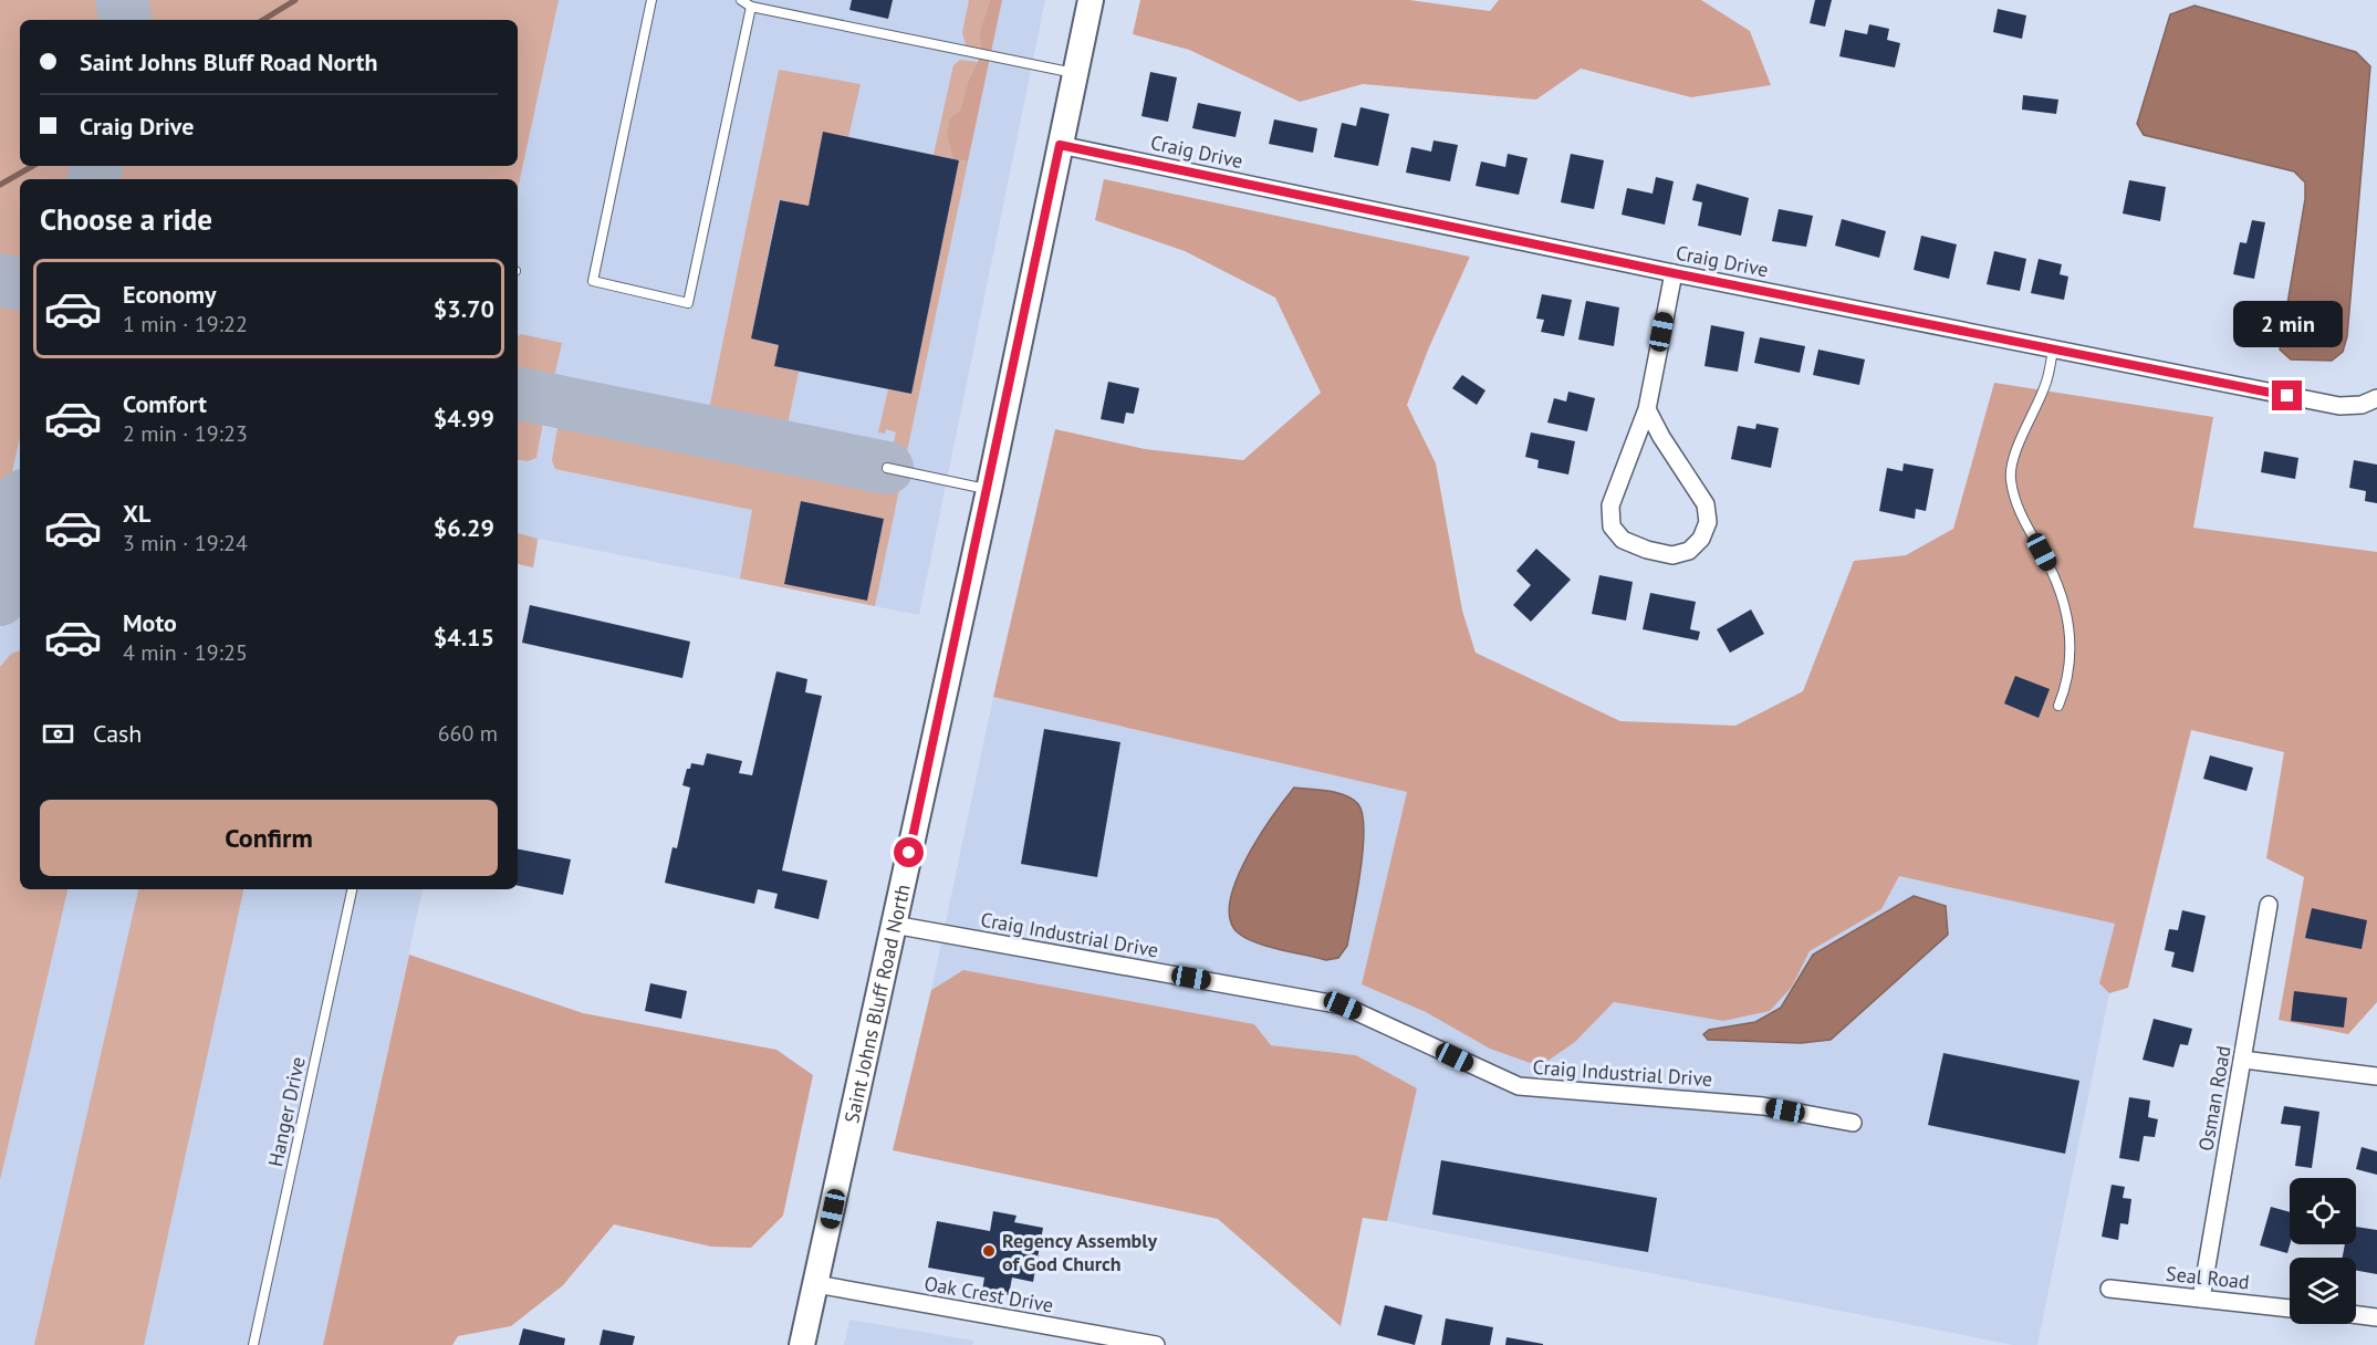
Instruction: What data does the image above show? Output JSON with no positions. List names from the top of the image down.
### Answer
{
  "streets": {
    "main road": ["Saint Johns Bluff Road North"],
    "street": [
      "Craig Drive",
      "Craig Industrial Drive",
      "Osman Road",
      "Seal Road",
      "Oak Crest Drive"
    ],
    "lane": ["Hanger Drive"]
  },
  "crossings": [
    ["Craig Drive", "Saint Johns Bluff Road North"],
    ["Craig Industrial Drive", "Saint Johns Bluff Road North"],
    ["Saint Johns Bluff Road North", "Oak Crest Drive"],
    ["Osman Road", "Seal Road"]
  ],
  "places": ["Regency Assembly of God Church"],
  "page": {
    "banner": ["Saint Johns Bluff Road North", "Craig Drive"],
    "heading": "Choose a ride",
    "list": [
      {
        "name": "Economy",
        "note": "1 min · 19:22",
        "value": "$3.70"
      },
      {
        "name": "Comfort",
        "note": "2 min · 19:23",
        "value": "$4.99"
      },
      {
        "name": "XL",
        "note": "3 min · 19:24",
        "value": "$6.29"
      },
      {
        "name": "Moto",
        "note": "4 min · 19:25",
        "value": "$4.15"
      }
    ],
    "bubble": "2 min",
    "pay": ["Cash", "660 m"],
    "buttons": "Confirm"
  }
}
